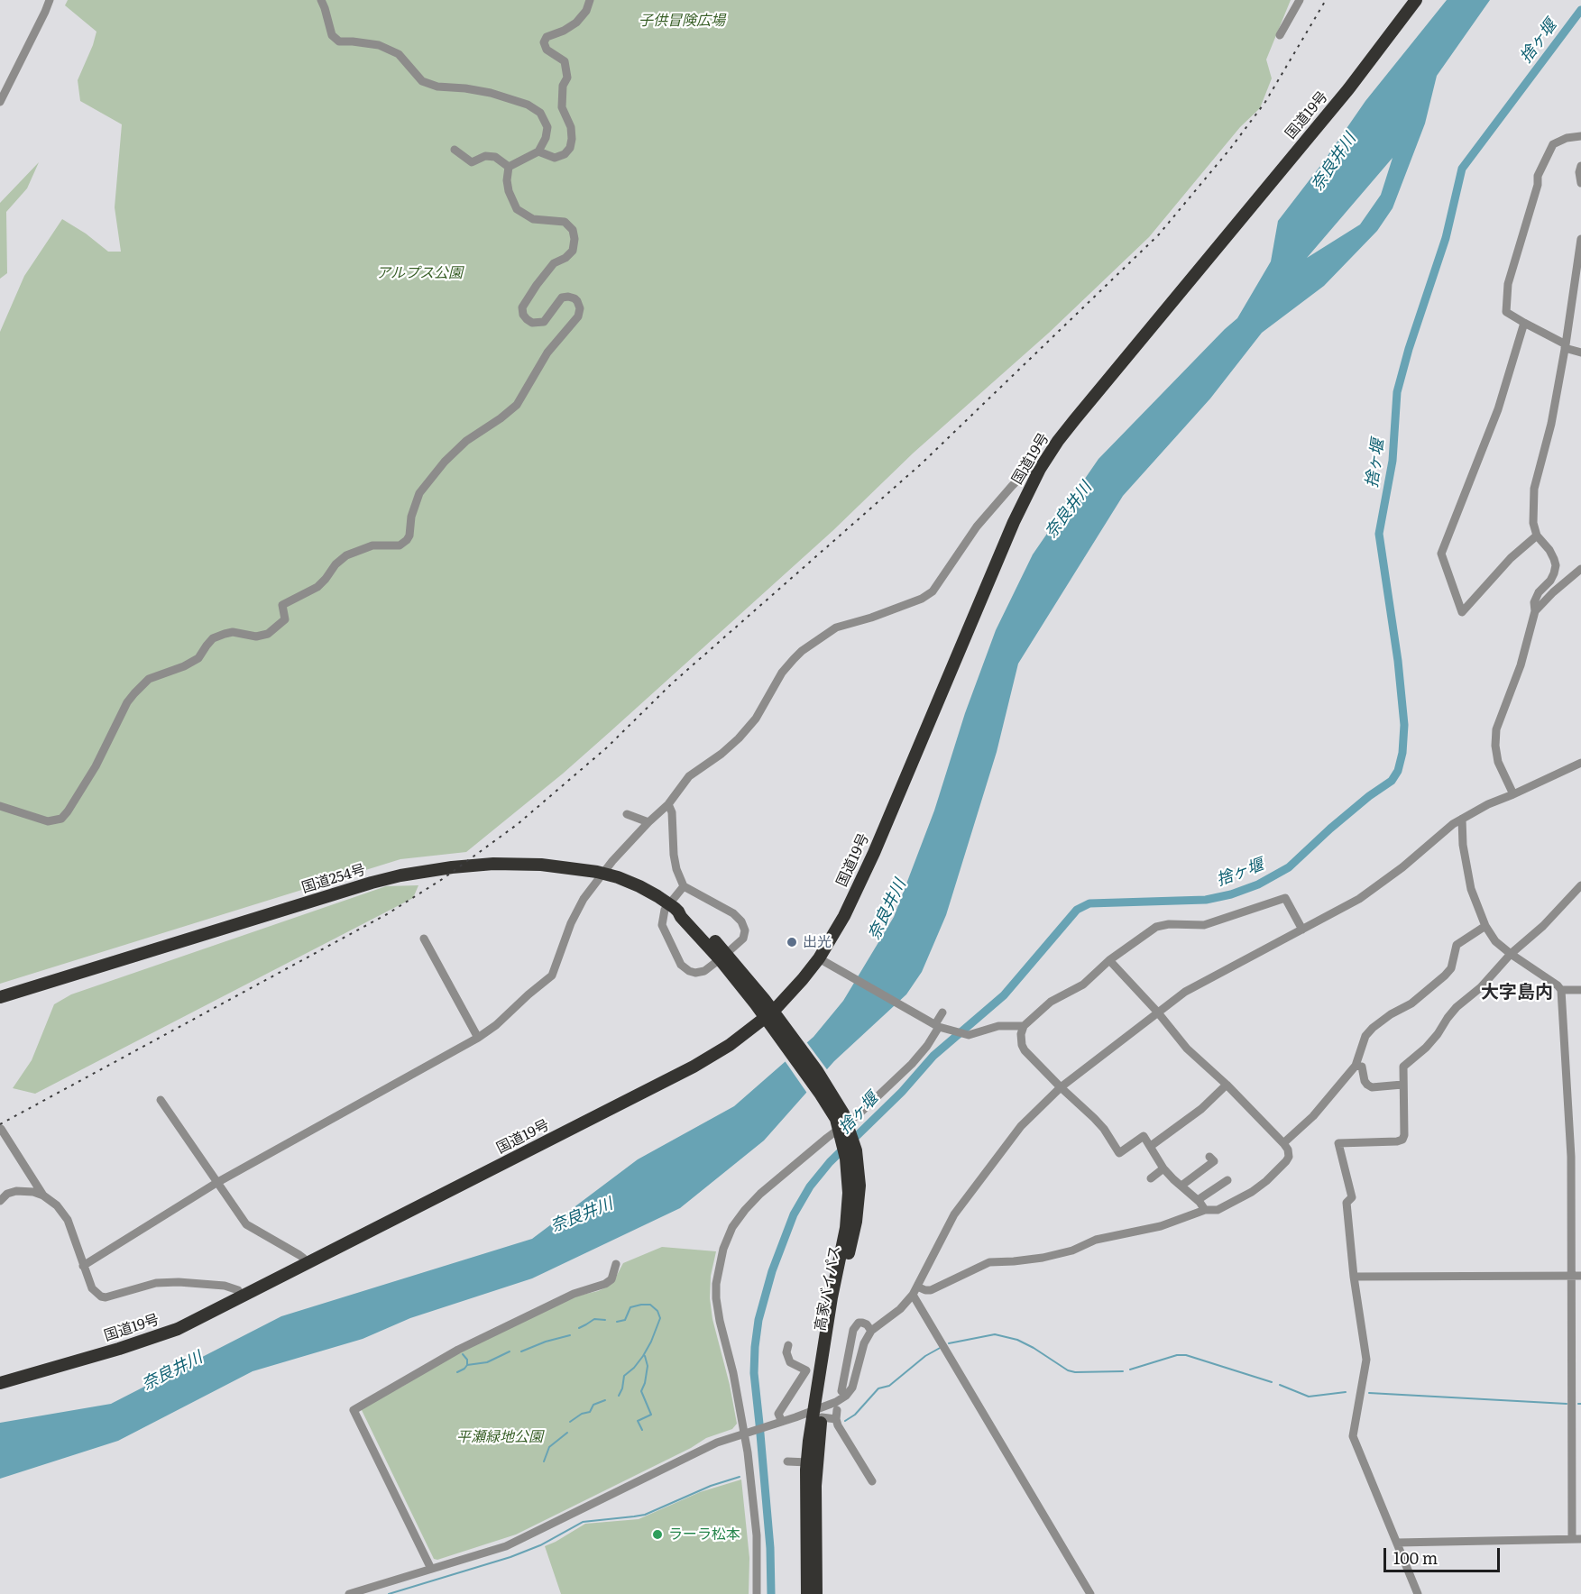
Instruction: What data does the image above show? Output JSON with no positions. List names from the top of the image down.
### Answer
{
  "streets": {
    "highway": ["国道19号", "国道254号", "高家バイパス"]
  },
  "crossings": [
    ["国道19号", "国道254号"],
    ["国道19号", "高家バイパス"],
    ["国道254号", "高家バイパス"]
  ],
  "districts": ["大字島内"],
  "water": ["捨ヶ堰", "奈良井川"],
  "parks": ["子供冒険広場", "アルプス公園", "平瀬緑地公園"],
  "places": ["出光", "ラーラ松本"],
  "scale_bar": "100 m"
}
